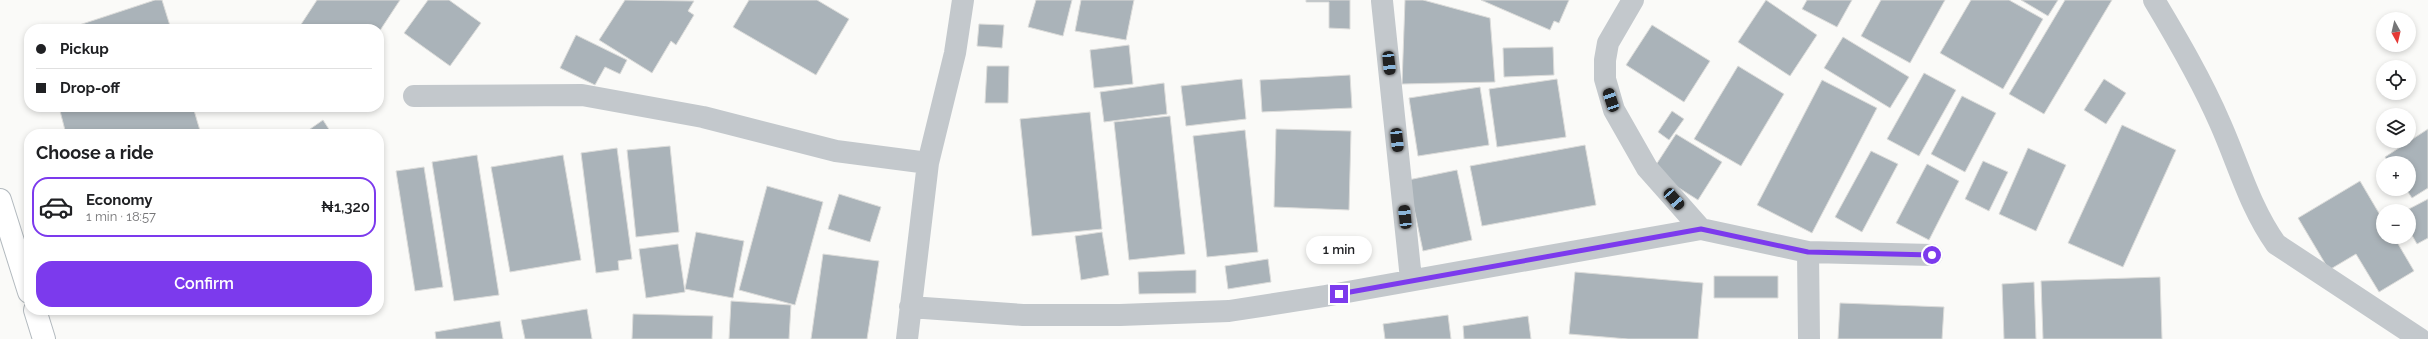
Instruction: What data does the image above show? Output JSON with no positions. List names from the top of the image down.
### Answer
{
  "north": "bottom",
  "page": {
    "map_buttons": ["+", "−"],
    "banner": ["Pickup", "Drop-off"],
    "heading": "Choose a ride",
    "list": [
      {
        "name": "Economy",
        "note": "1 min · 18:57",
        "value": "₦1,320"
      }
    ],
    "bubble": "1 min",
    "buttons": "Confirm"
  }
}
